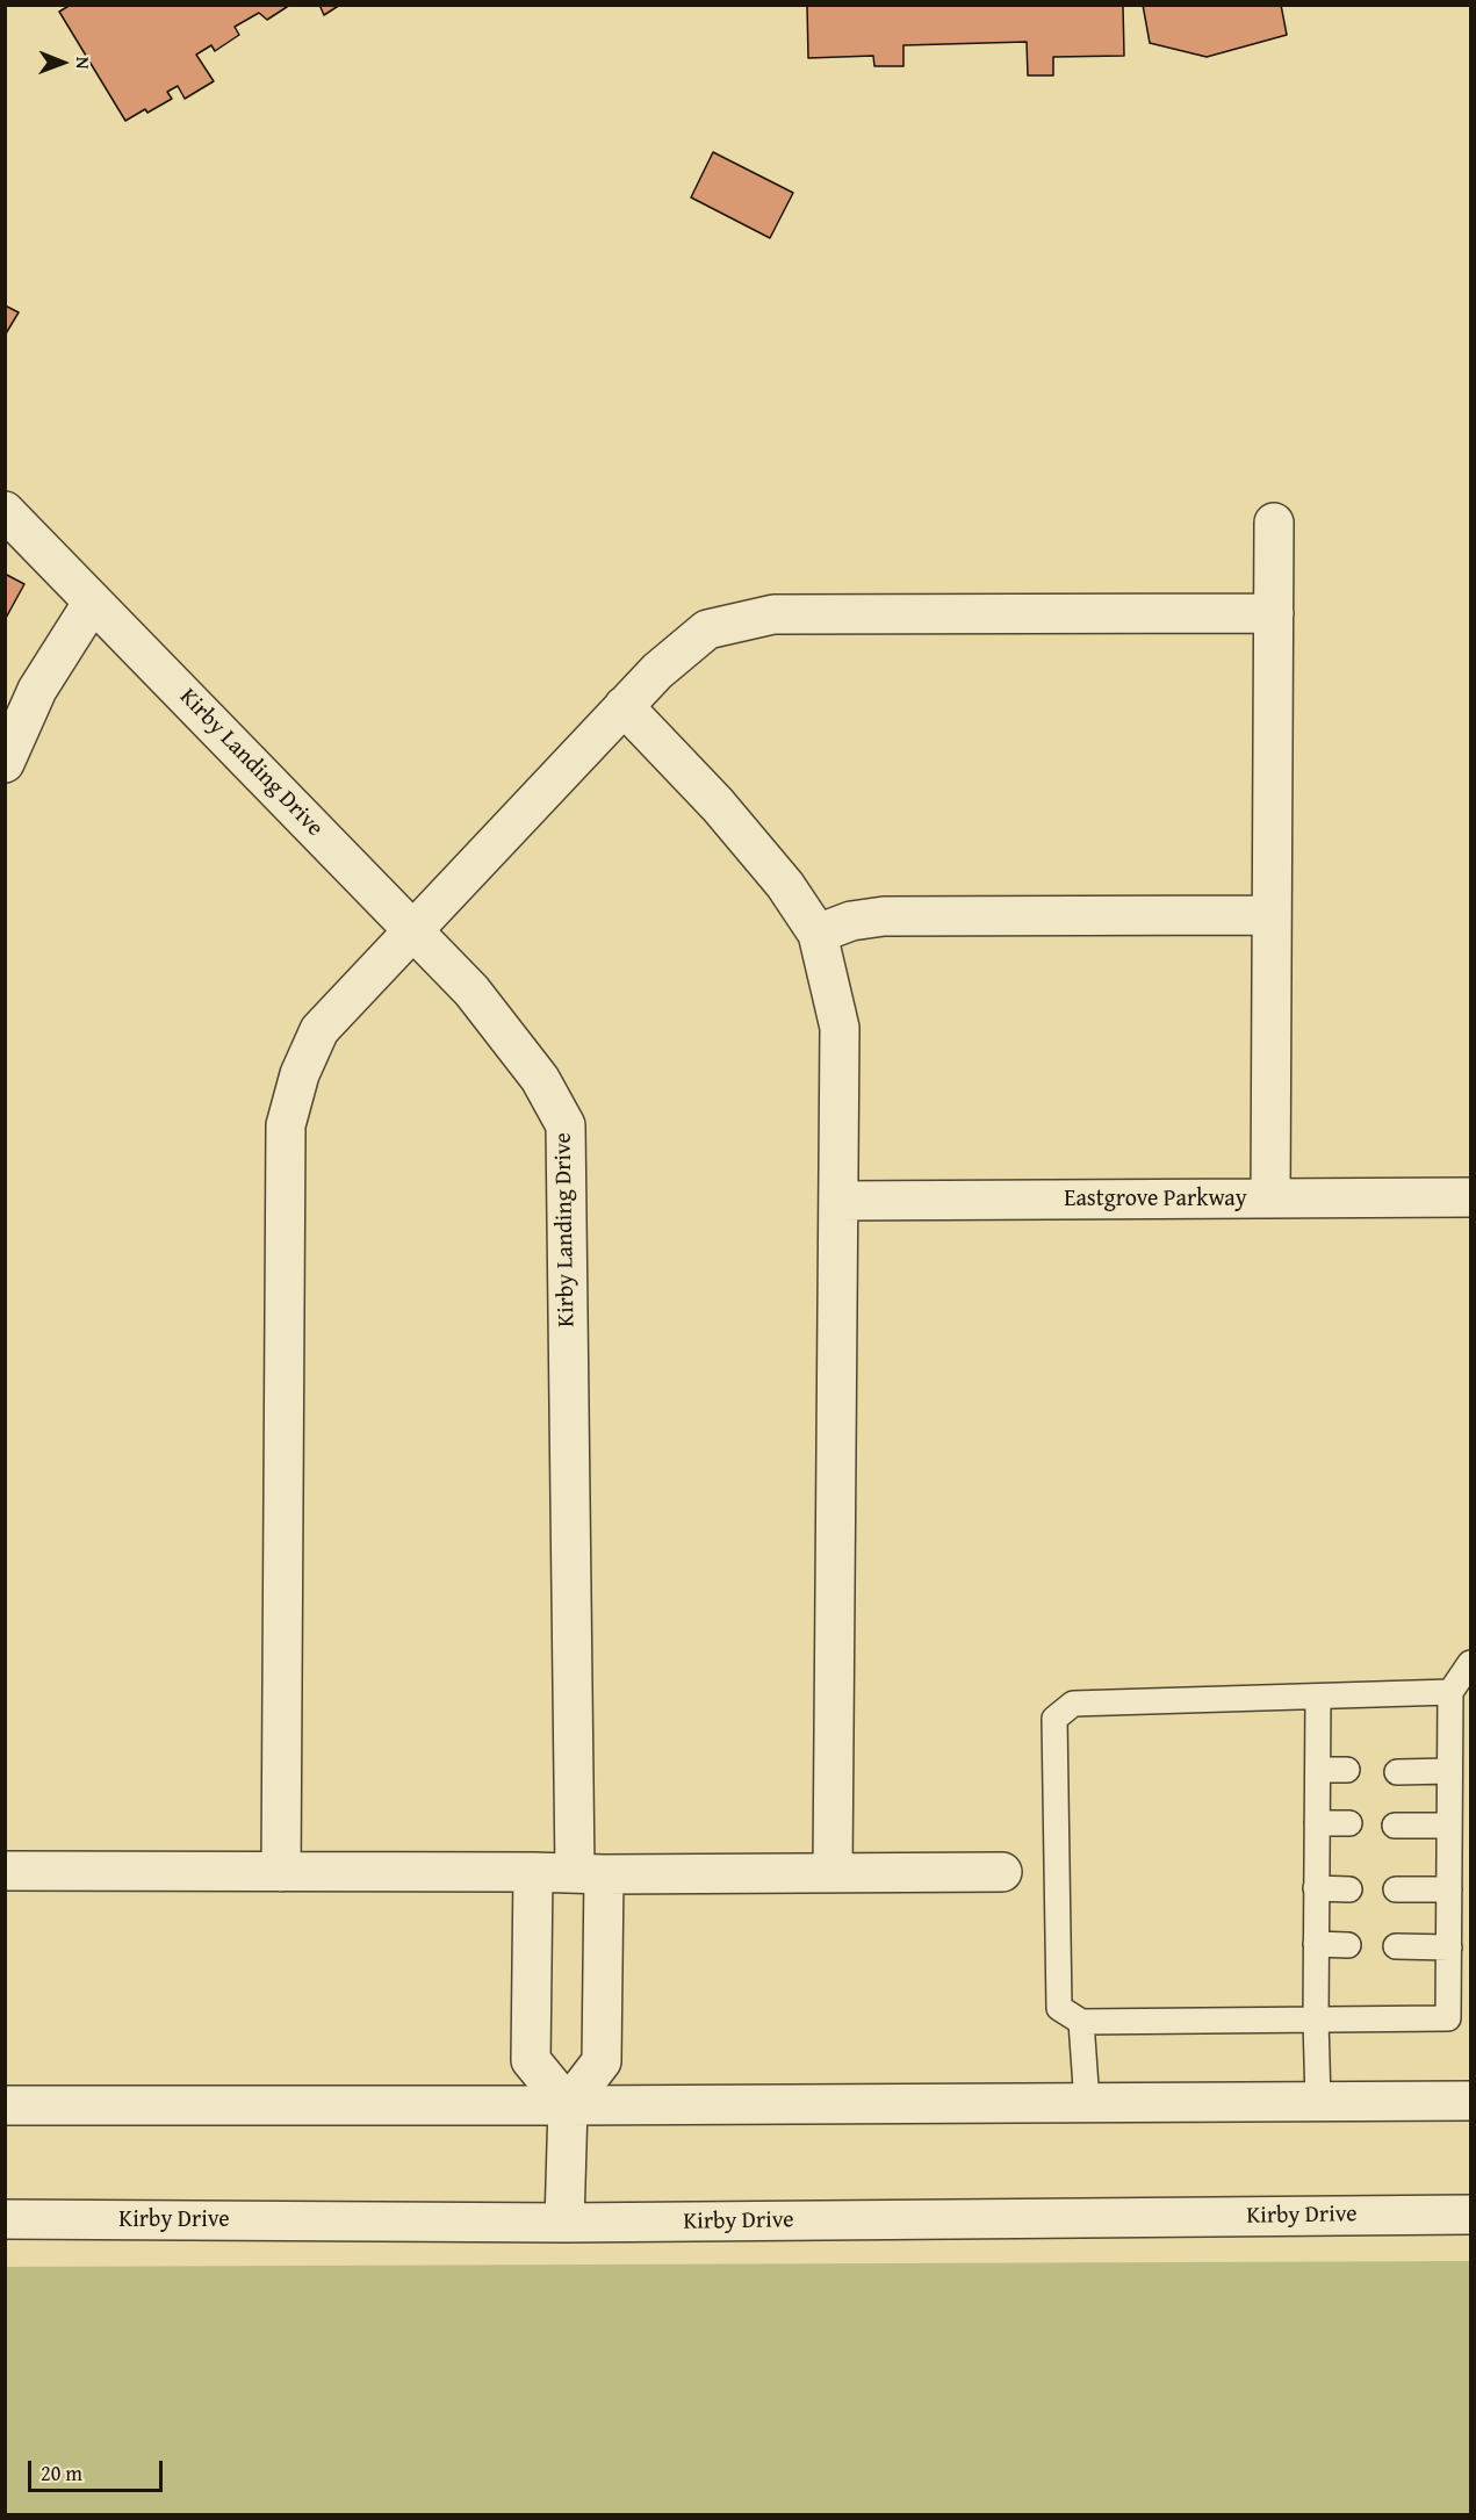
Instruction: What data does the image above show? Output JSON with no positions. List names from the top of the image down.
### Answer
{
  "streets": {
    "street": ["Kirby Landing Drive", "Eastgrove Parkway", "Kirby Drive"]
  },
  "scale_bar": "20 m",
  "north": "right"
}
